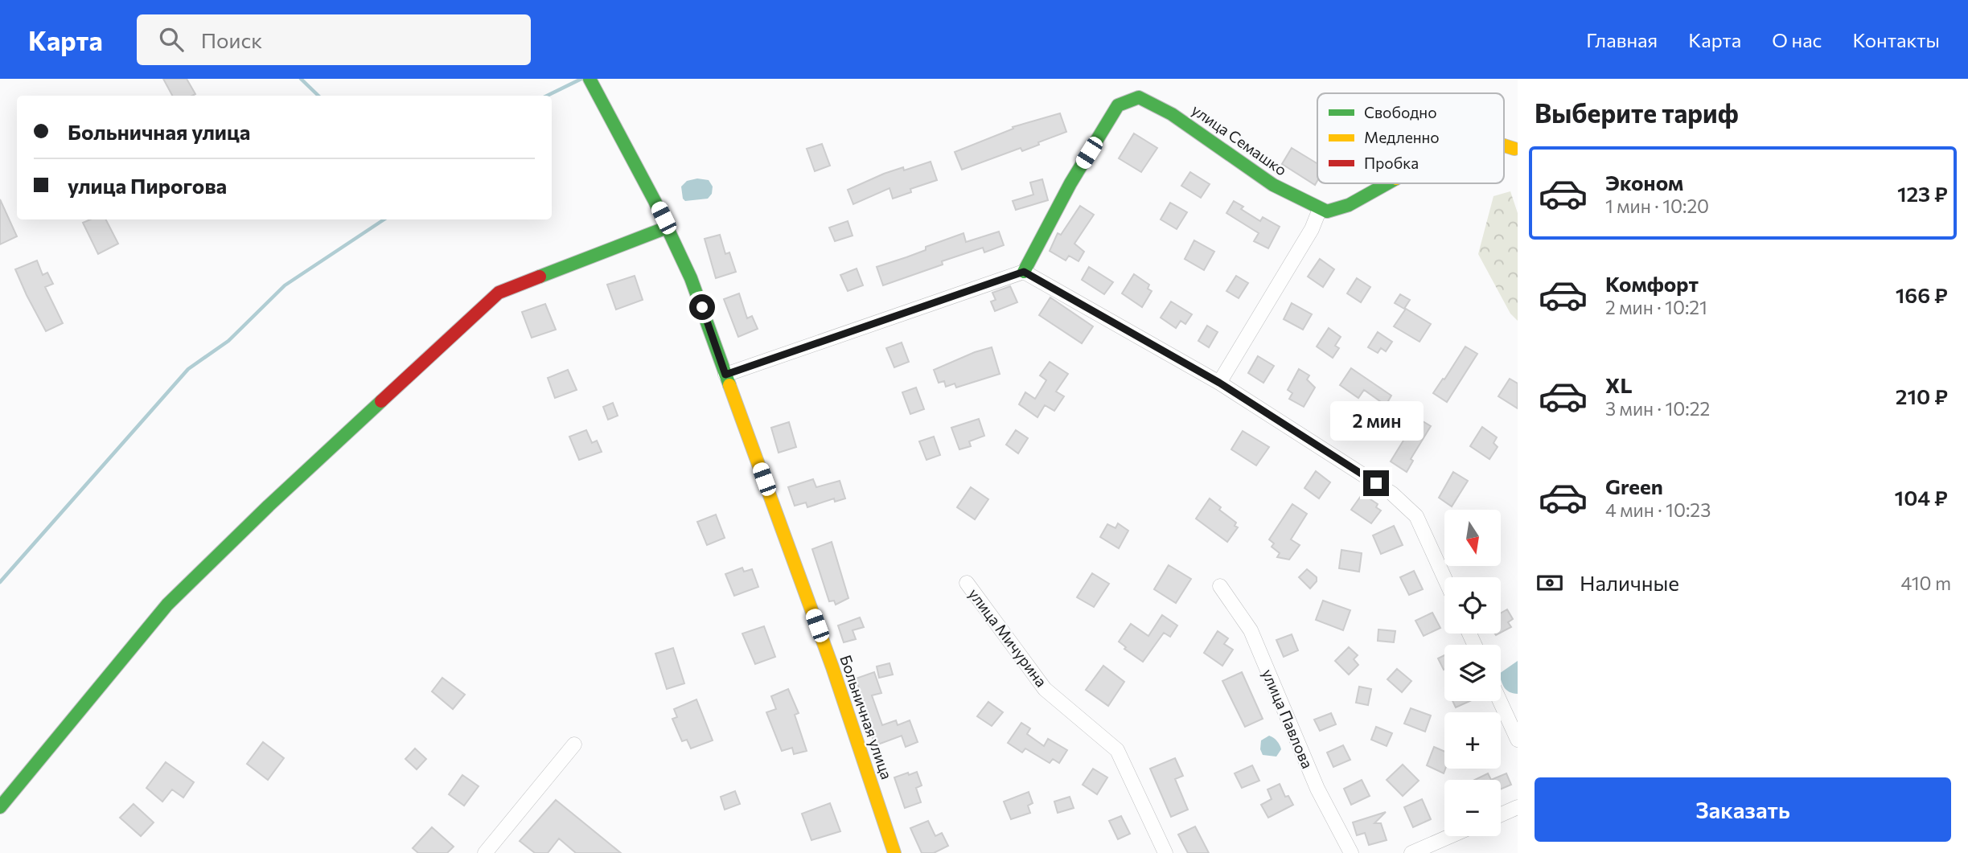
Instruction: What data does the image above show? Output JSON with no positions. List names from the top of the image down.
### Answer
{
  "streets": {
    "street": [
      "улица Семашко",
      "улица Мичурина",
      "Больничная улица",
      "улица Павлова"
    ]
  },
  "legend": ["Свободно", "Медленно", "Пробка"],
  "north": "bottom",
  "page": {
    "header": "Карта",
    "search": "Поиск",
    "nav": [
      "Главная",
      "Карта",
      "О нас",
      "Контакты"
    ],
    "heading": "Выберите тариф",
    "banner": ["Больничная улица", "улица Пирогова"],
    "list": [
      {
        "name": "Эконом",
        "note": "1 мин · 10:20",
        "value": "123 ₽"
      },
      {
        "name": "Комфорт",
        "note": "2 мин · 10:21",
        "value": "166 ₽"
      },
      {
        "name": "XL",
        "note": "3 мин · 10:22",
        "value": "210 ₽"
      },
      {
        "name": "Green",
        "note": "4 мин · 10:23",
        "value": "104 ₽"
      }
    ],
    "bubble": "2 мин",
    "map_buttons": ["+", "−"],
    "pay": ["Наличные", "410 m"],
    "buttons": "Заказать"
  }
}
